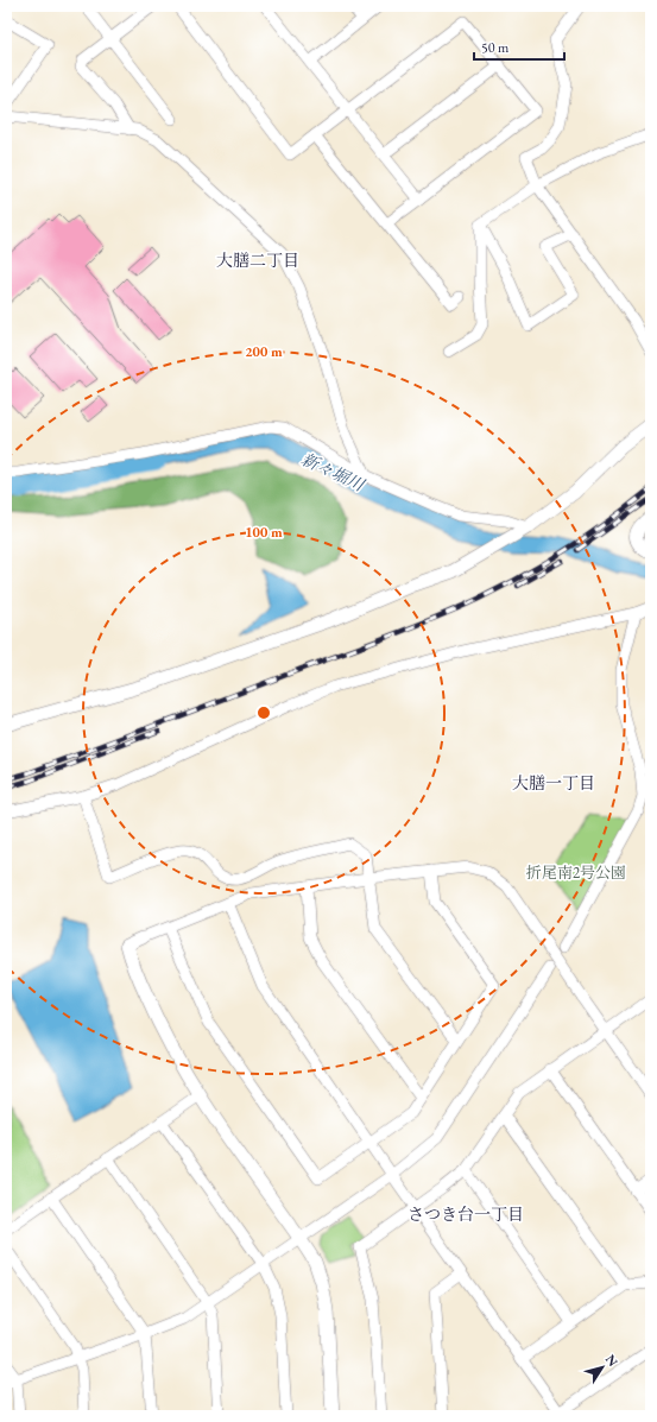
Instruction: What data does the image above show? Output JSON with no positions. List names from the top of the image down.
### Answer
{
  "districts": ["大膳二丁目", "大膳一丁目", "さつき台一丁目"],
  "water": ["新々堀川"],
  "parks": ["折尾南2号公園"],
  "scale_bar": "50 m",
  "north": "top right",
  "rings": ["200 m", "100 m"]
}
